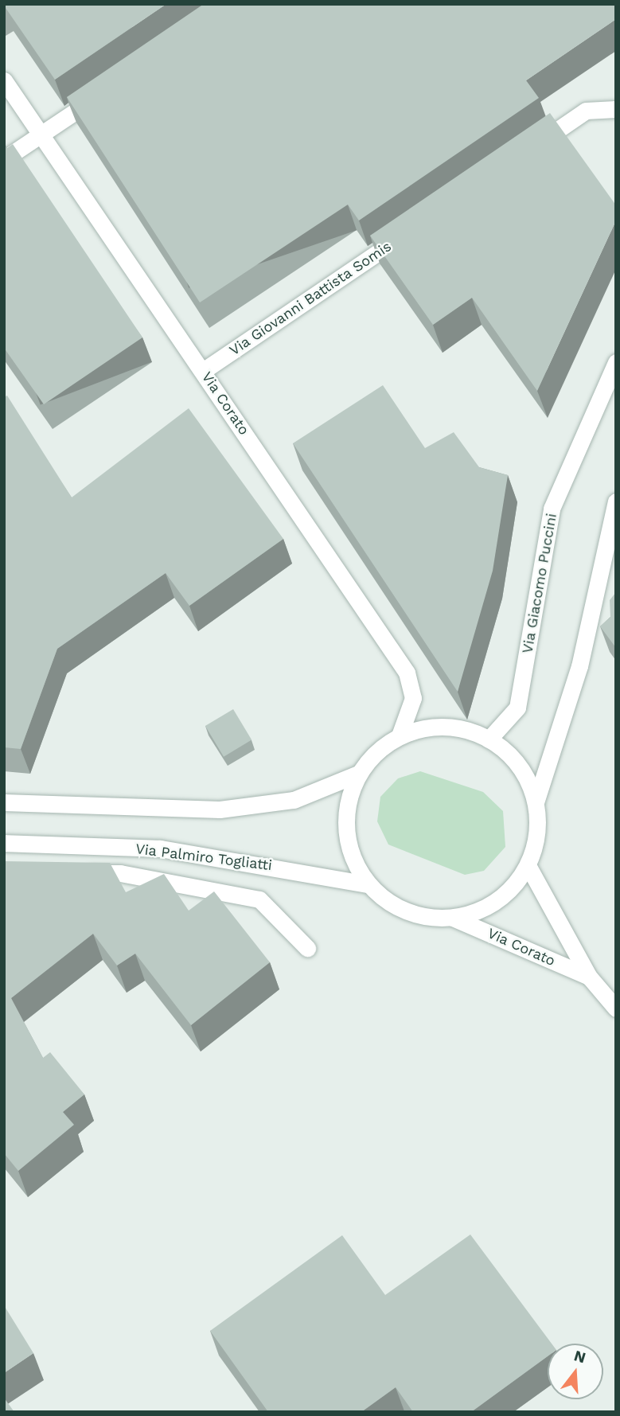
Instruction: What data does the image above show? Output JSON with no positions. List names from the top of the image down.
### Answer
{
  "streets": {
    "main road": [
      "Via Giovanni Battista Somis",
      "Via Corato",
      "Via Giacomo Puccini",
      "Via Palmiro Togliatti"
    ]
  },
  "crossings": [
    ["Via Giovanni Battista Somis", "Via Corato"],
    ["Via Corato", "Via Giacomo Puccini"],
    ["Via Corato", "Via Palmiro Togliatti"],
    ["Via Giacomo Puccini", "Via Palmiro Togliatti"]
  ],
  "north": "top"
}
